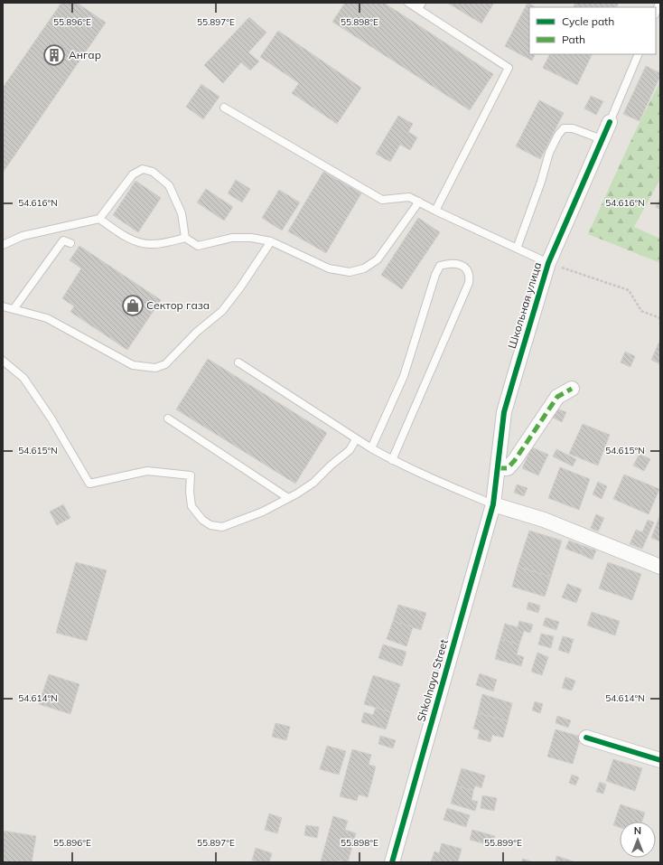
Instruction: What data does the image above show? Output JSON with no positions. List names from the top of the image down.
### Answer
{
  "streets": {
    "street": ["Школьная улица", "Shkolnaya Street"]
  },
  "crossings": [
    ["Школьная улица", "Shkolnaya Street"]
  ],
  "places": {
    "building": ["Ангар"],
    "shop": ["Сектор газа"]
  },
  "legend": ["Cycle path", "Path"],
  "north": "top",
  "coordinates": [
    "55.896°E",
    "55.897°E",
    "55.898°E",
    "54.616°N",
    "54.615°N",
    "54.614°N",
    "55.899°E"
  ]
}
